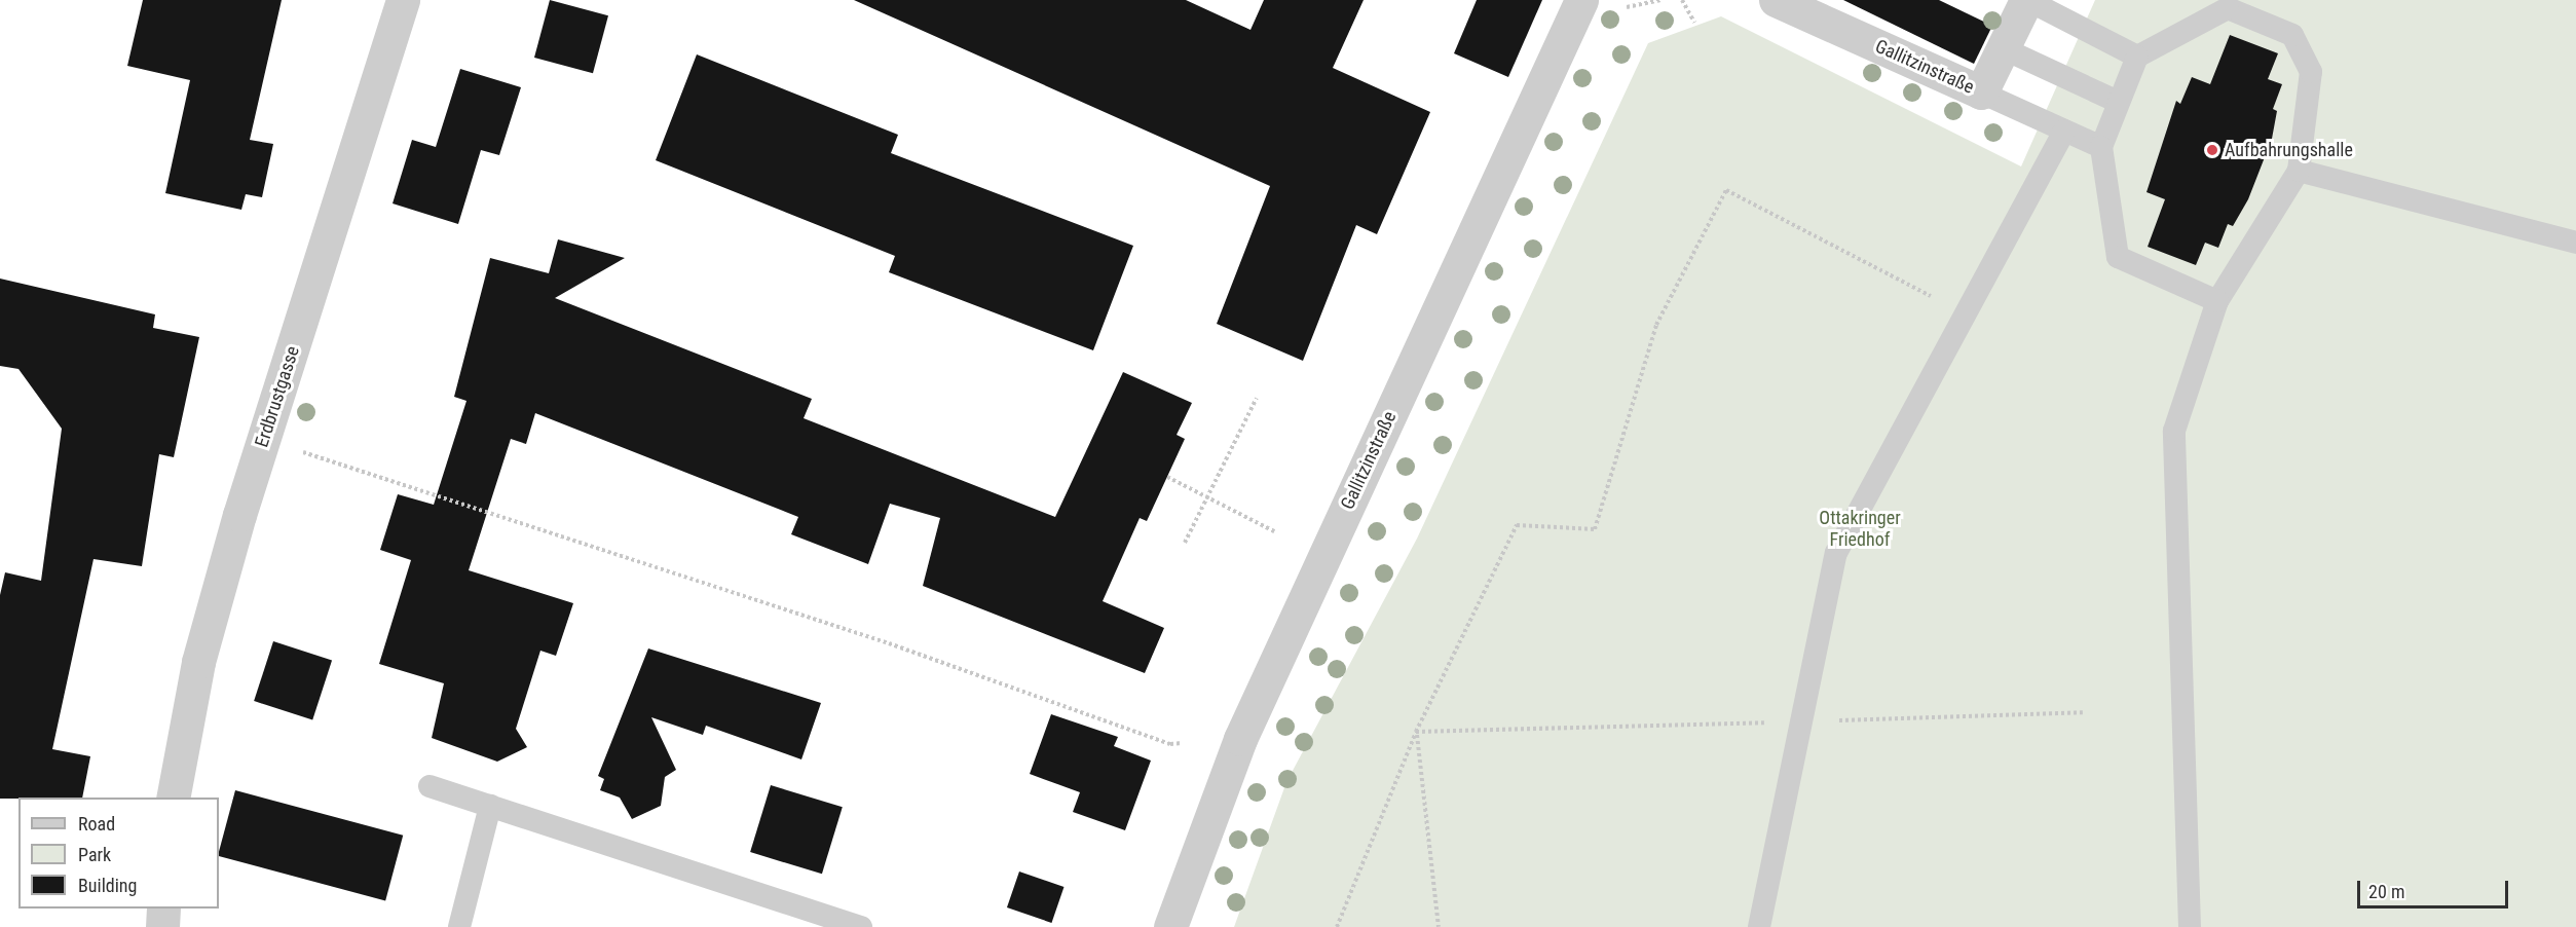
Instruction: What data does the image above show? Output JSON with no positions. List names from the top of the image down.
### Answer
{
  "streets": {
    "street": ["Gallitzinstraße", "Erdbrustgasse"]
  },
  "parks": ["Ottakringer Friedhof"],
  "places": ["Aufbahrungshalle"],
  "legend": ["Road", "Park", "Building"],
  "scale_bar": "20 m"
}
